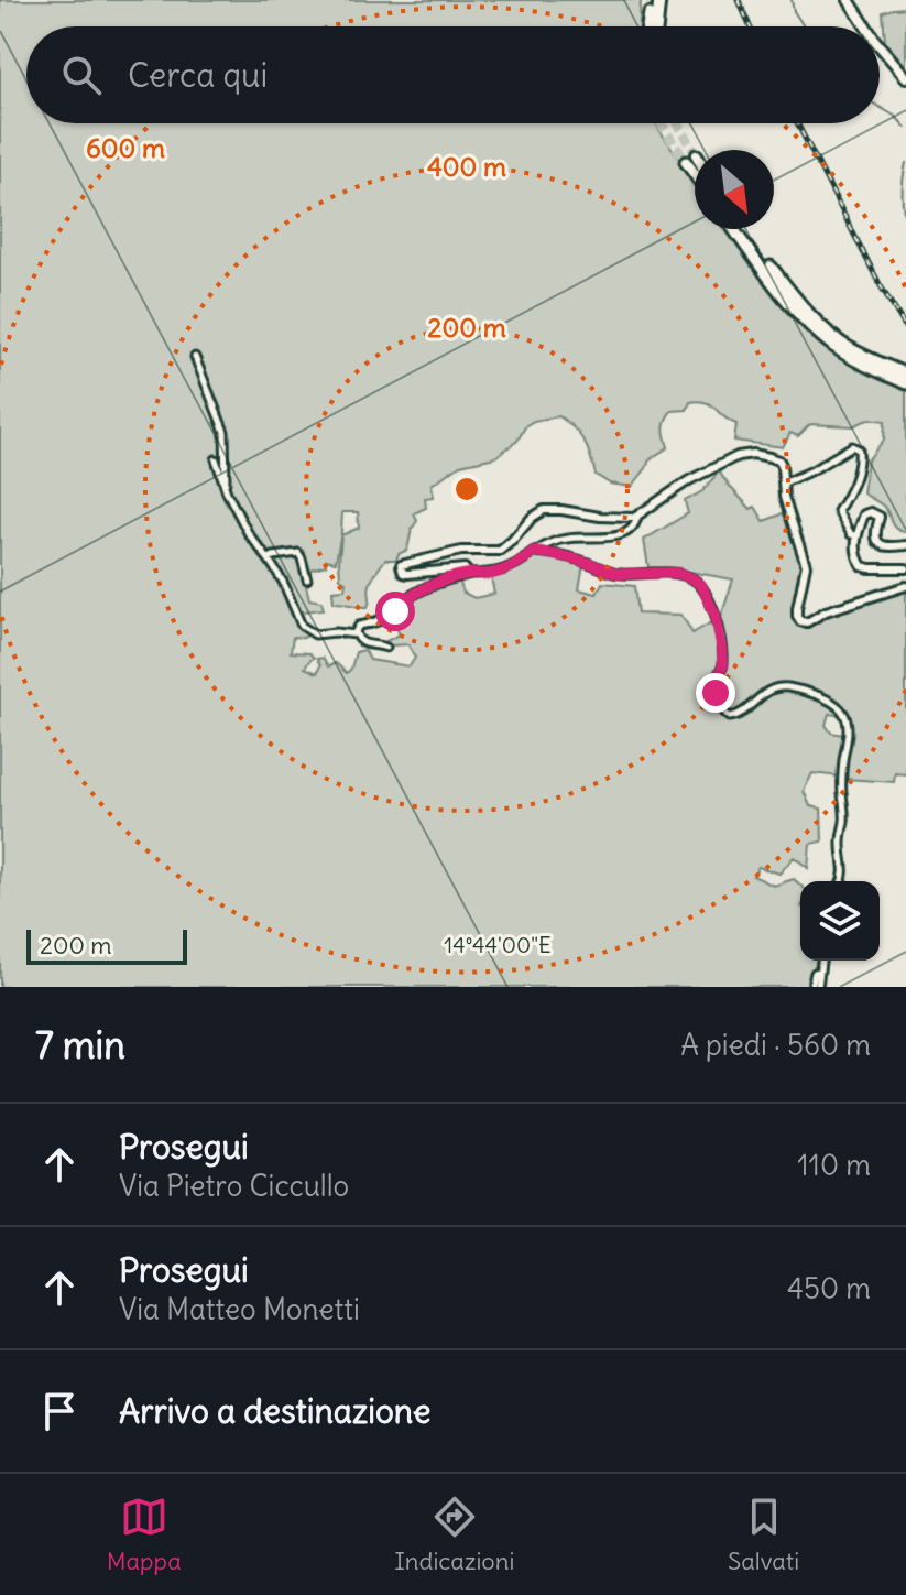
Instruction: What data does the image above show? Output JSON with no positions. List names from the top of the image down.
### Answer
{
  "scale_bar": "200 m",
  "north": "bottom right",
  "page": {
    "search": "Cerca qui",
    "scale": "200 m",
    "heading": ["7 min", "A piedi · 560 m"],
    "list": [
      ["Prosegui", "Via Pietro Ciccullo", "110 m"],
      ["Prosegui", "Via Matteo Monetti", "450 m"],
      "Arrivo a destinazione"
    ],
    "nav": ["Mappa", "Indicazioni", "Salvati"]
  },
  "coordinates": ["14°44'00\"E"],
  "rings": ["600 m", "400 m", "200 m"]
}
